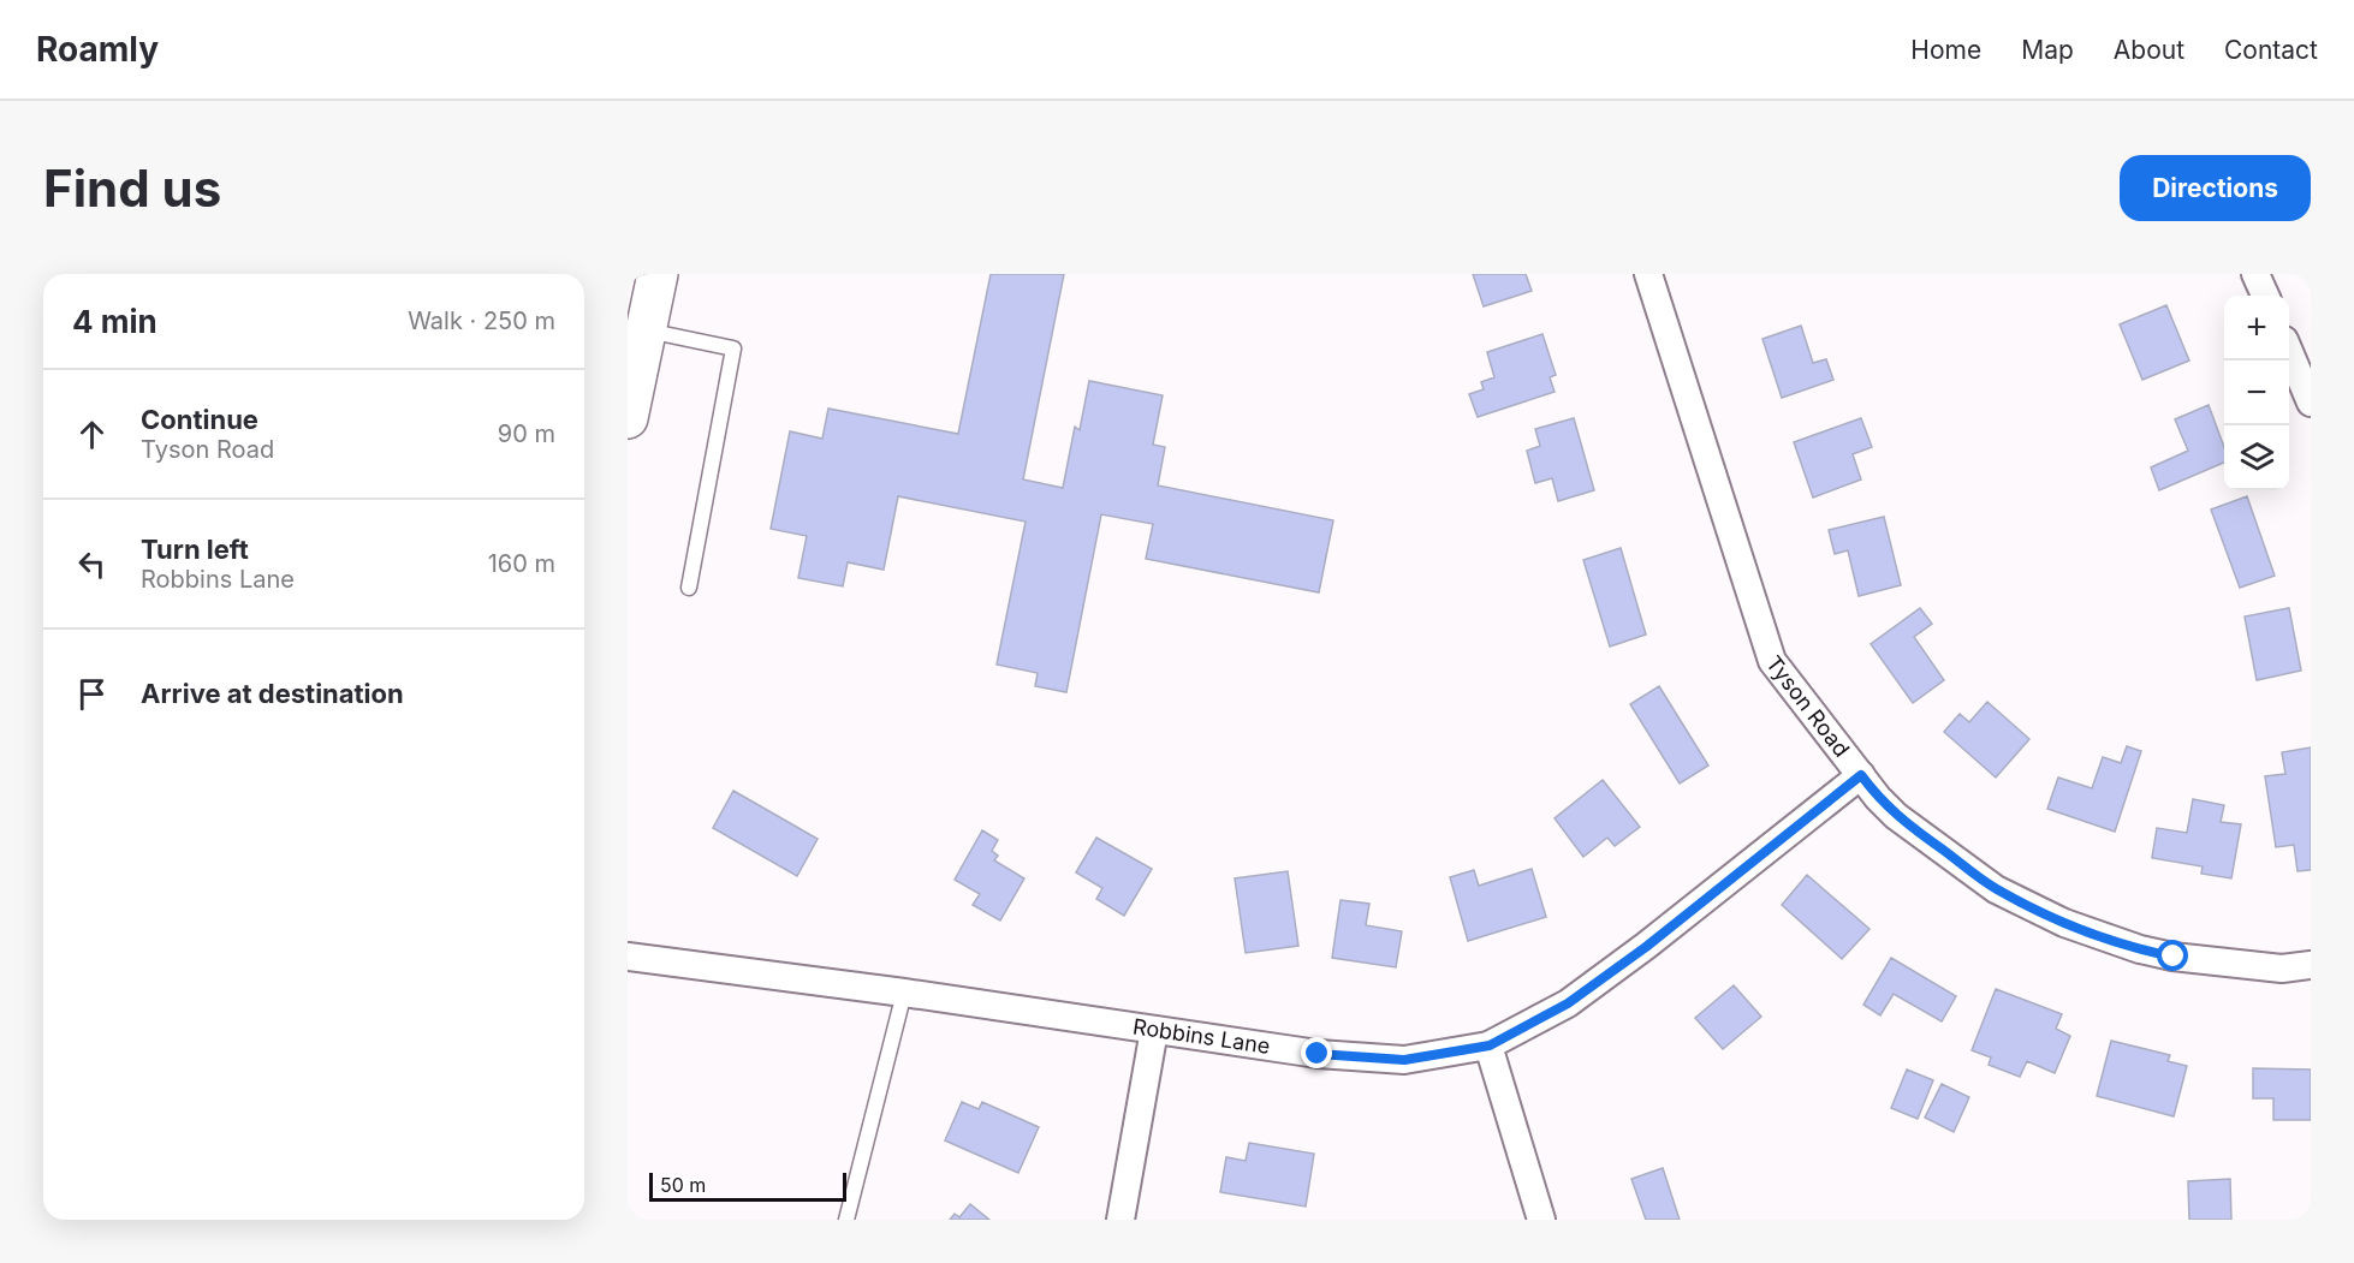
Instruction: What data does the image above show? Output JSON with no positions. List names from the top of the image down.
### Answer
{
  "streets": {
    "street": ["Tyson Road", "Robbins Lane"]
  },
  "crossings": [
    ["Tyson Road", "Robbins Lane"]
  ],
  "scale_bar": "50 m",
  "page": {
    "header": "Roamly",
    "nav": [
      "Home",
      "Map",
      "About",
      "Contact"
    ],
    "buttons": "Directions",
    "title": "Find us",
    "heading": ["4 min", "Walk · 250 m"],
    "map_buttons": ["+", "−"],
    "list": [
      ["Continue", "Tyson Road", "90 m"],
      ["Turn left", "Robbins Lane", "160 m"],
      "Arrive at destination"
    ],
    "scale": "50 m"
  }
}
